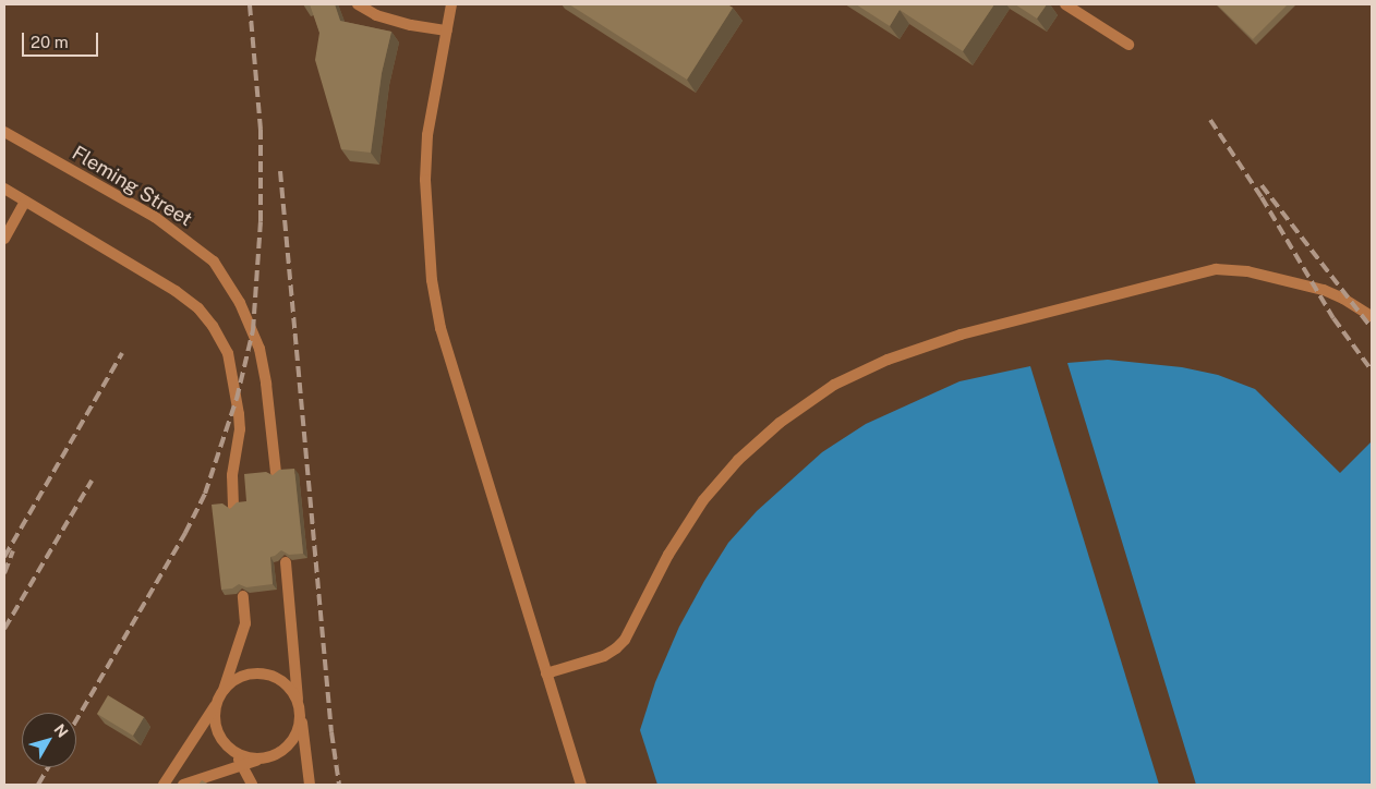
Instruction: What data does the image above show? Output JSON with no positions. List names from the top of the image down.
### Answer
{
  "streets": {
    "lane": ["Fleming Street"]
  },
  "scale_bar": "20 m",
  "north": "top right"
}
